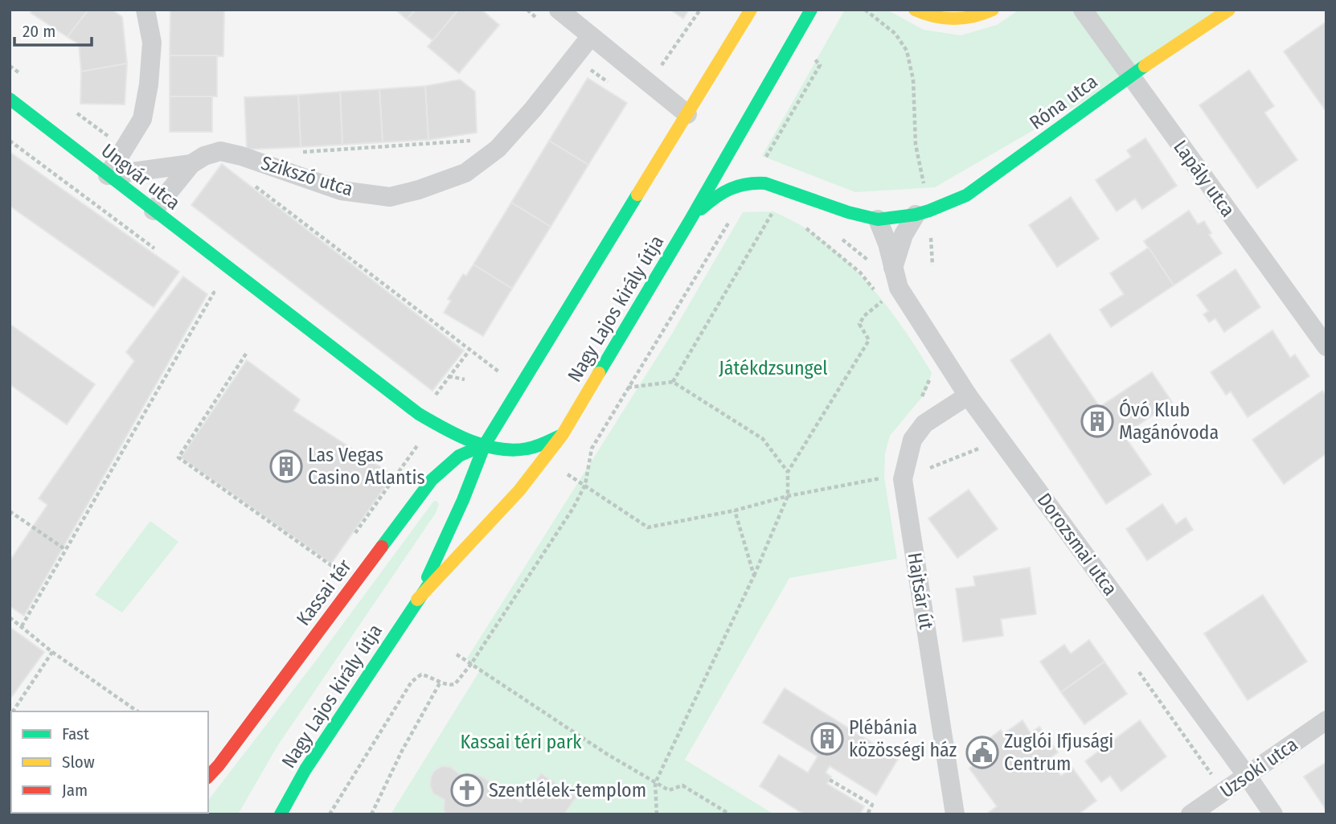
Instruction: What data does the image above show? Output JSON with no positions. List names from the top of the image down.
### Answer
{
  "streets": {
    "street": [
      "Róna utca",
      "Szikszó utca",
      "Ungvár utca",
      "Lapály utca",
      "Nagy Lajos király útja",
      "Dorozsmai utca",
      "Hajtsár út",
      "Kassai tér",
      "Uzsoki utca"
    ]
  },
  "crossings": [
    ["Róna utca", "Lapály utca"],
    ["Szikszó utca", "Ungvár utca"],
    ["Nagy Lajos király útja", "Kassai tér"],
    ["Dorozsmai utca", "Hajtsár út"],
    ["Dorozsmai utca", "Uzsoki utca"]
  ],
  "parks": ["Játékdzsungel", "Kassai téri park"],
  "places": {
    "building": ["Óvó Klub Magánóvoda", "Las Vegas Casino Atlantis", "Plébánia közösségi ház"],
    "public building": ["Zuglói Ifjusági Centrum"],
    "church": ["Szentlélek-templom"]
  },
  "legend": ["Fast", "Slow", "Jam"],
  "scale_bar": "20 m"
}
